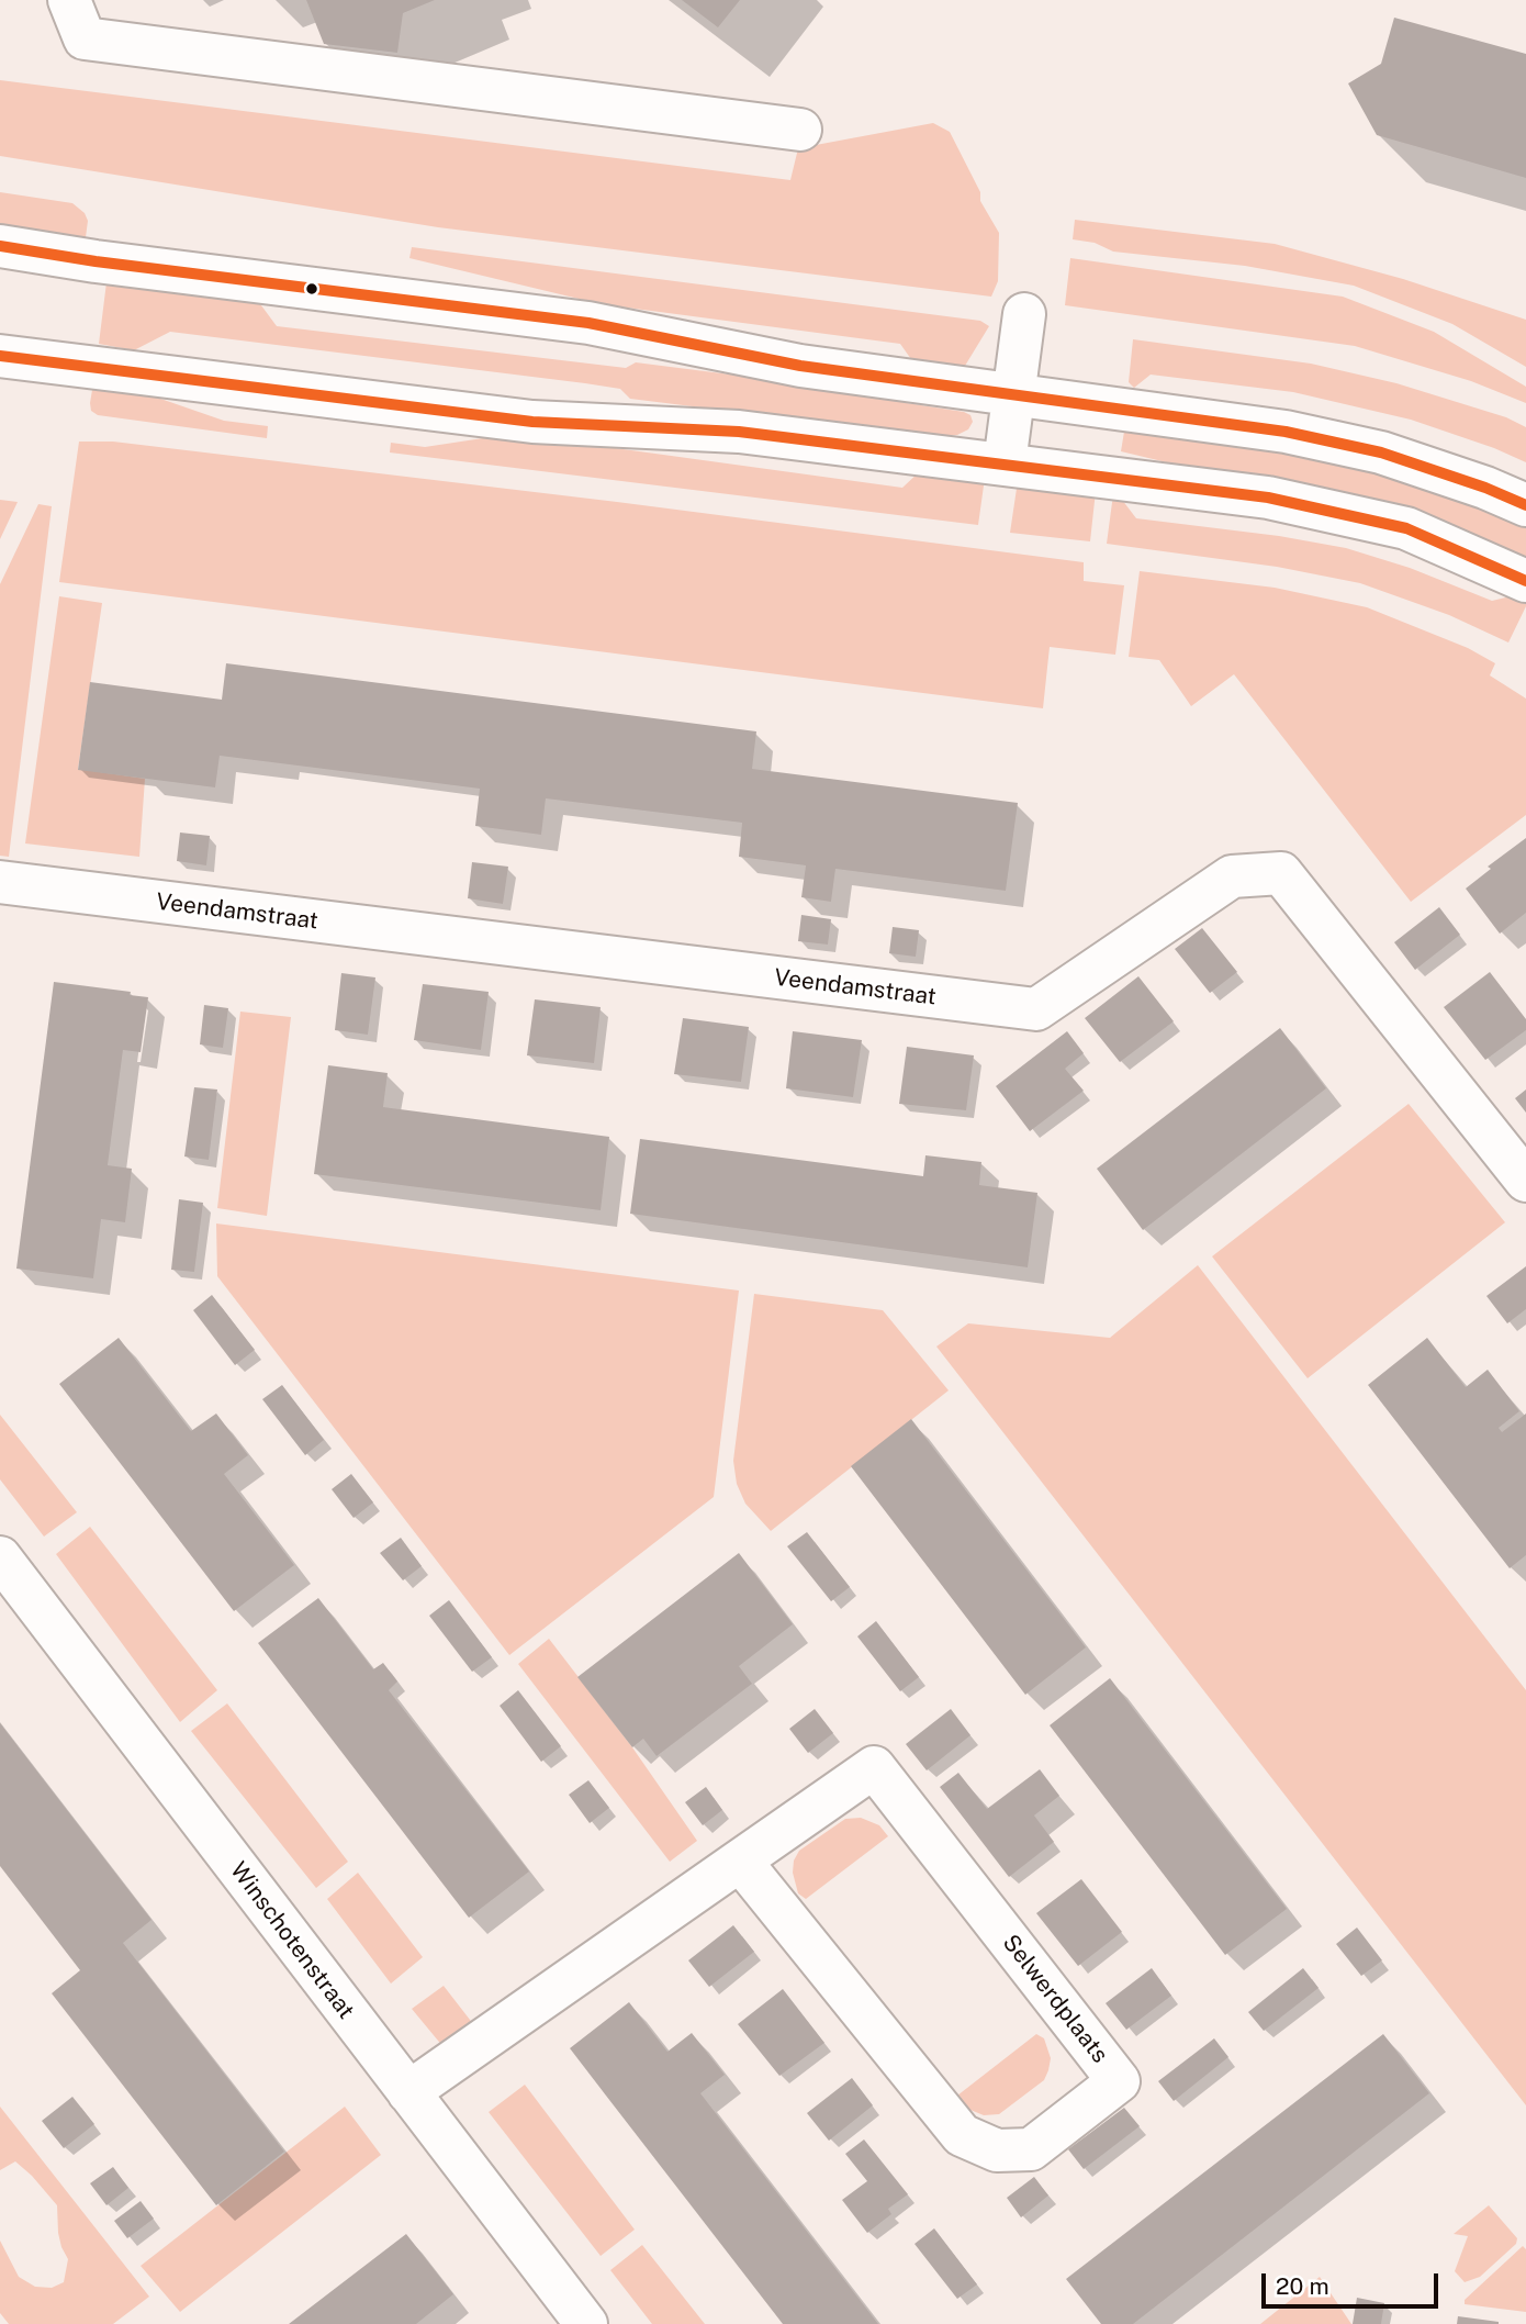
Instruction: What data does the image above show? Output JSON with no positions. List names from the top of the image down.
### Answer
{
  "streets": {
    "street": ["Veendamstraat", "Winschotenstraat", "Selwerdplaats"]
  },
  "crossings": [
    ["Winschotenstraat", "Selwerdplaats"]
  ],
  "scale_bar": "20 m"
}
